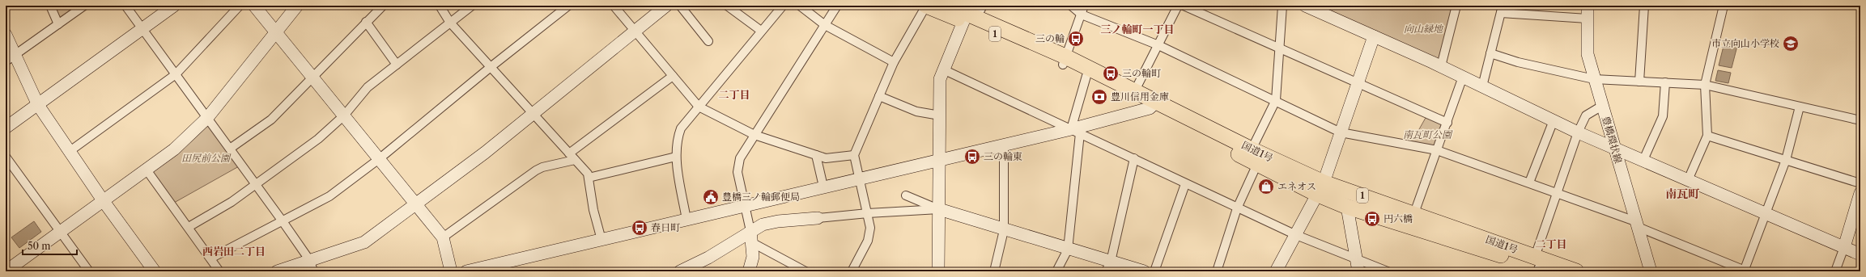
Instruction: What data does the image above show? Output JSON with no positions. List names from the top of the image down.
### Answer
{
  "streets": {
    "highway": ["1", "国道1号"],
    "street": ["豊橋環状線"]
  },
  "districts": [
    "三ノ輪町一丁目",
    "二丁目",
    "南瓦町",
    "二丁目",
    "西岩田二丁目"
  ],
  "parks": ["向山緑地", "南瓦町公園", "田尻前公園"],
  "places": {
    "bus stop": [
      "三の輪",
      "三の輪町",
      "三の輪東",
      "円六橋",
      "春日町"
    ],
    "school or university": ["市立向山小学校"],
    "bank": ["豊川信用金庫"],
    "shop": ["エネオス"],
    "public building": ["豊橋三ノ輪郵便局"]
  },
  "scale_bar": "50 m"
}
